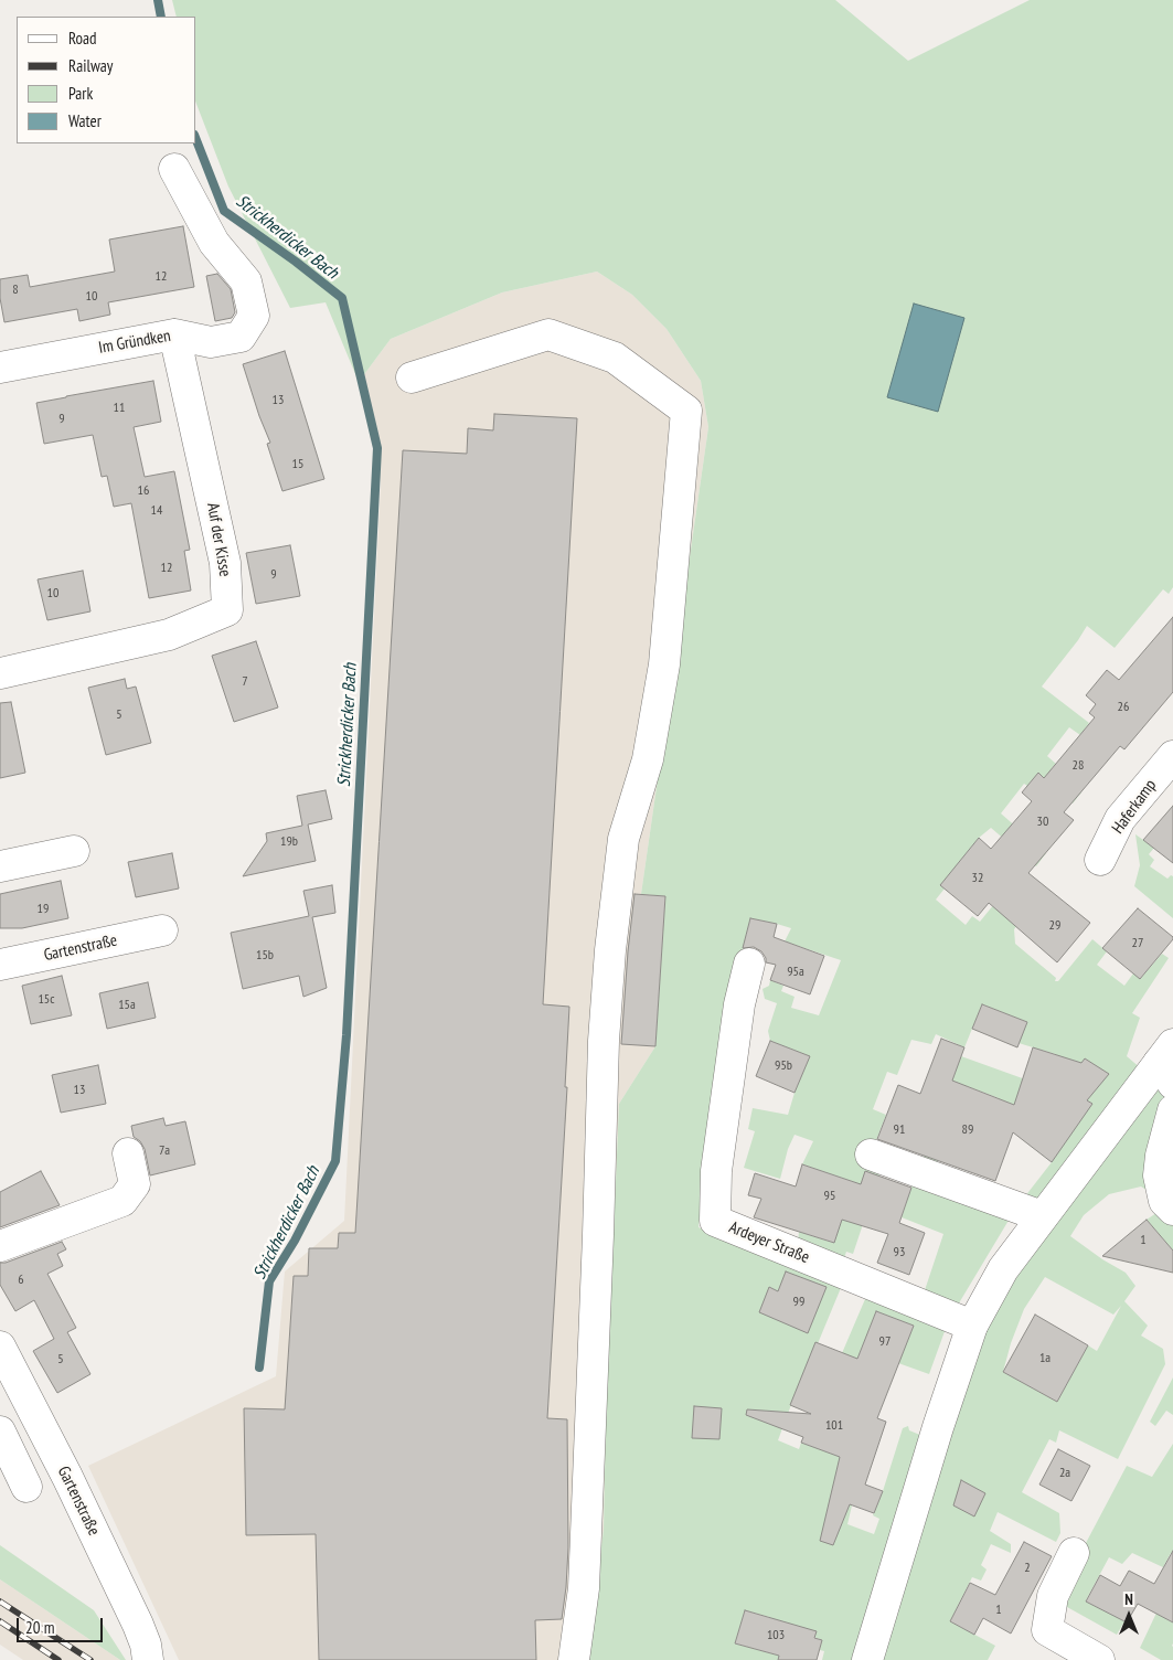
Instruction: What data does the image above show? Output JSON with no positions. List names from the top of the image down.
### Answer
{
  "streets": {
    "street": [
      "Im Gründken",
      "Auf der Kisse",
      "Haferkamp",
      "Gartenstraße",
      "Ardeyer Straße"
    ]
  },
  "crossings": [
    ["Im Gründken", "Auf der Kisse"]
  ],
  "water": ["Strickherdicker Bach"],
  "house_numbers": [
    "12",
    "8",
    "10",
    "13",
    "11",
    "9",
    "15",
    "16",
    "14",
    "12",
    "9",
    "10",
    "7",
    "26",
    "5",
    "28",
    "30",
    "19b",
    "32",
    "19",
    "29",
    "27",
    "15b",
    "95a",
    "15c",
    "15a",
    "95b",
    "13",
    "91",
    "89",
    "7a",
    "95",
    "1",
    "93",
    "6",
    "99",
    "97",
    "1a",
    "5",
    "101",
    "2a",
    "2",
    "1",
    "103"
  ],
  "legend": [
    "Road",
    "Railway",
    "Park",
    "Water"
  ],
  "scale_bar": "20 m",
  "north": "top"
}
